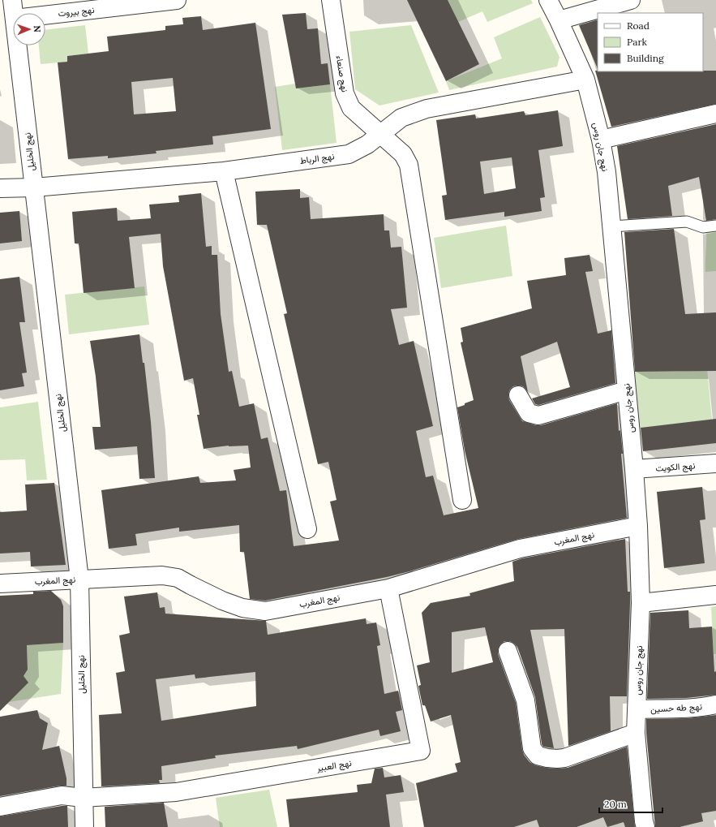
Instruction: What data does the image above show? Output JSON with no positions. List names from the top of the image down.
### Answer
{
  "streets": {
    "street": [
      "نهج بيروت",
      "نهج صنعاء",
      "نهج جان روس",
      "نهج الخليل",
      "نهج الرباط",
      "نهج الكويت",
      "نهج المغرب",
      "نهج طه حسين",
      "نهج العبير"
    ]
  },
  "crossings": [
    ["نهج صنعاء", "نهج الرباط"],
    ["نهج جان روس", "نهج الرباط"],
    ["نهج جان روس", "نهج الكويت"],
    ["نهج جان روس", "نهج المغرب"],
    ["نهج جان روس", "نهج طه حسين"],
    ["نهج الخليل", "نهج الرباط"],
    ["نهج الخليل", "نهج المغرب"],
    ["نهج الخليل", "نهج العبير"],
    ["نهج المغرب", "نهج العبير"]
  ],
  "legend": ["Road", "Park", "Building"],
  "scale_bar": "20 m",
  "north": "right"
}
